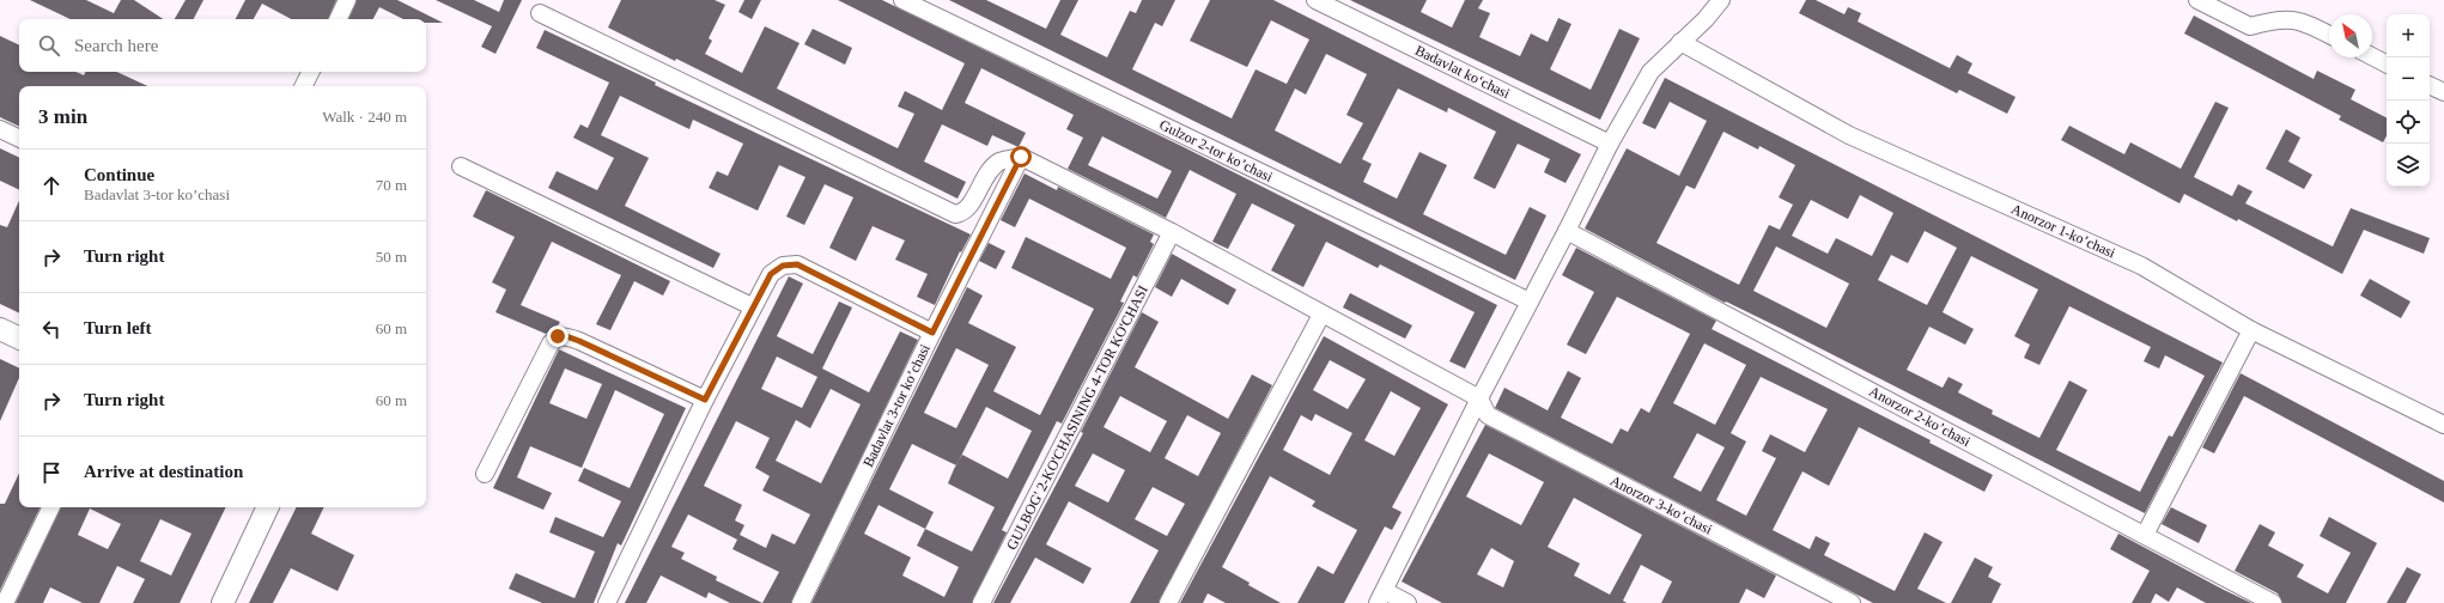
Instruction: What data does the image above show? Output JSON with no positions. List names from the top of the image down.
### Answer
{
  "streets": {
    "street": [
      "Badavlat koʻchasi",
      "Gulzor 2-tor koʼchasi",
      "Аnorzor 1-koʼchasi",
      "Badavlat 3-tor koʼchasi",
      "Аnorzor 2-koʼchasi",
      "GULBOG' 2-KO'CHASINING 4-TOR KO'CHASI",
      "Аnorzor 3-koʼchasi"
    ]
  },
  "north": "top left",
  "page": {
    "map_buttons": ["+", "−"],
    "search": "Search here",
    "heading": ["3 min", "Walk · 240 m"],
    "list": [
      ["Continue", "Badavlat 3-tor koʼchasi", "70 m"],
      ["Turn right", "50 m"],
      ["Turn left", "60 m"],
      ["Turn right", "60 m"],
      "Arrive at destination"
    ]
  }
}
